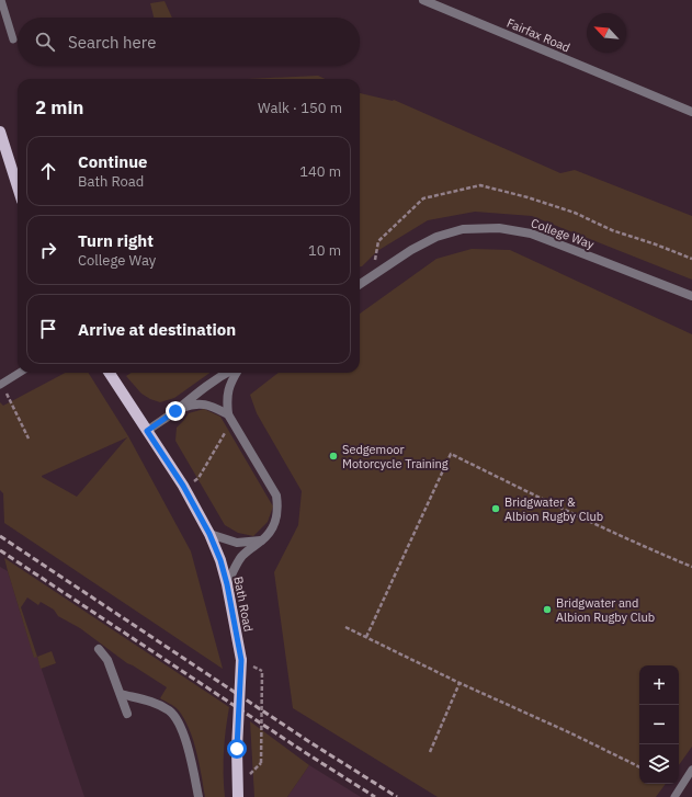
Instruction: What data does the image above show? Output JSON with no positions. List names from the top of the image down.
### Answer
{
  "streets": {
    "main road": ["Bath Road"],
    "street": ["Fairfax Road", "College Way"]
  },
  "places": ["Sedgemoor Motorcycle Training", "Bridgwater & Albion Rugby Club", "Bridgwater and Albion Rugby Club"],
  "north": "top left",
  "page": {
    "search": "Search here",
    "heading": ["2 min", "Walk · 150 m"],
    "list": [
      ["Continue", "Bath Road", "140 m"],
      ["Turn right", "College Way", "10 m"],
      "Arrive at destination"
    ],
    "map_buttons": ["+", "−"]
  }
}
